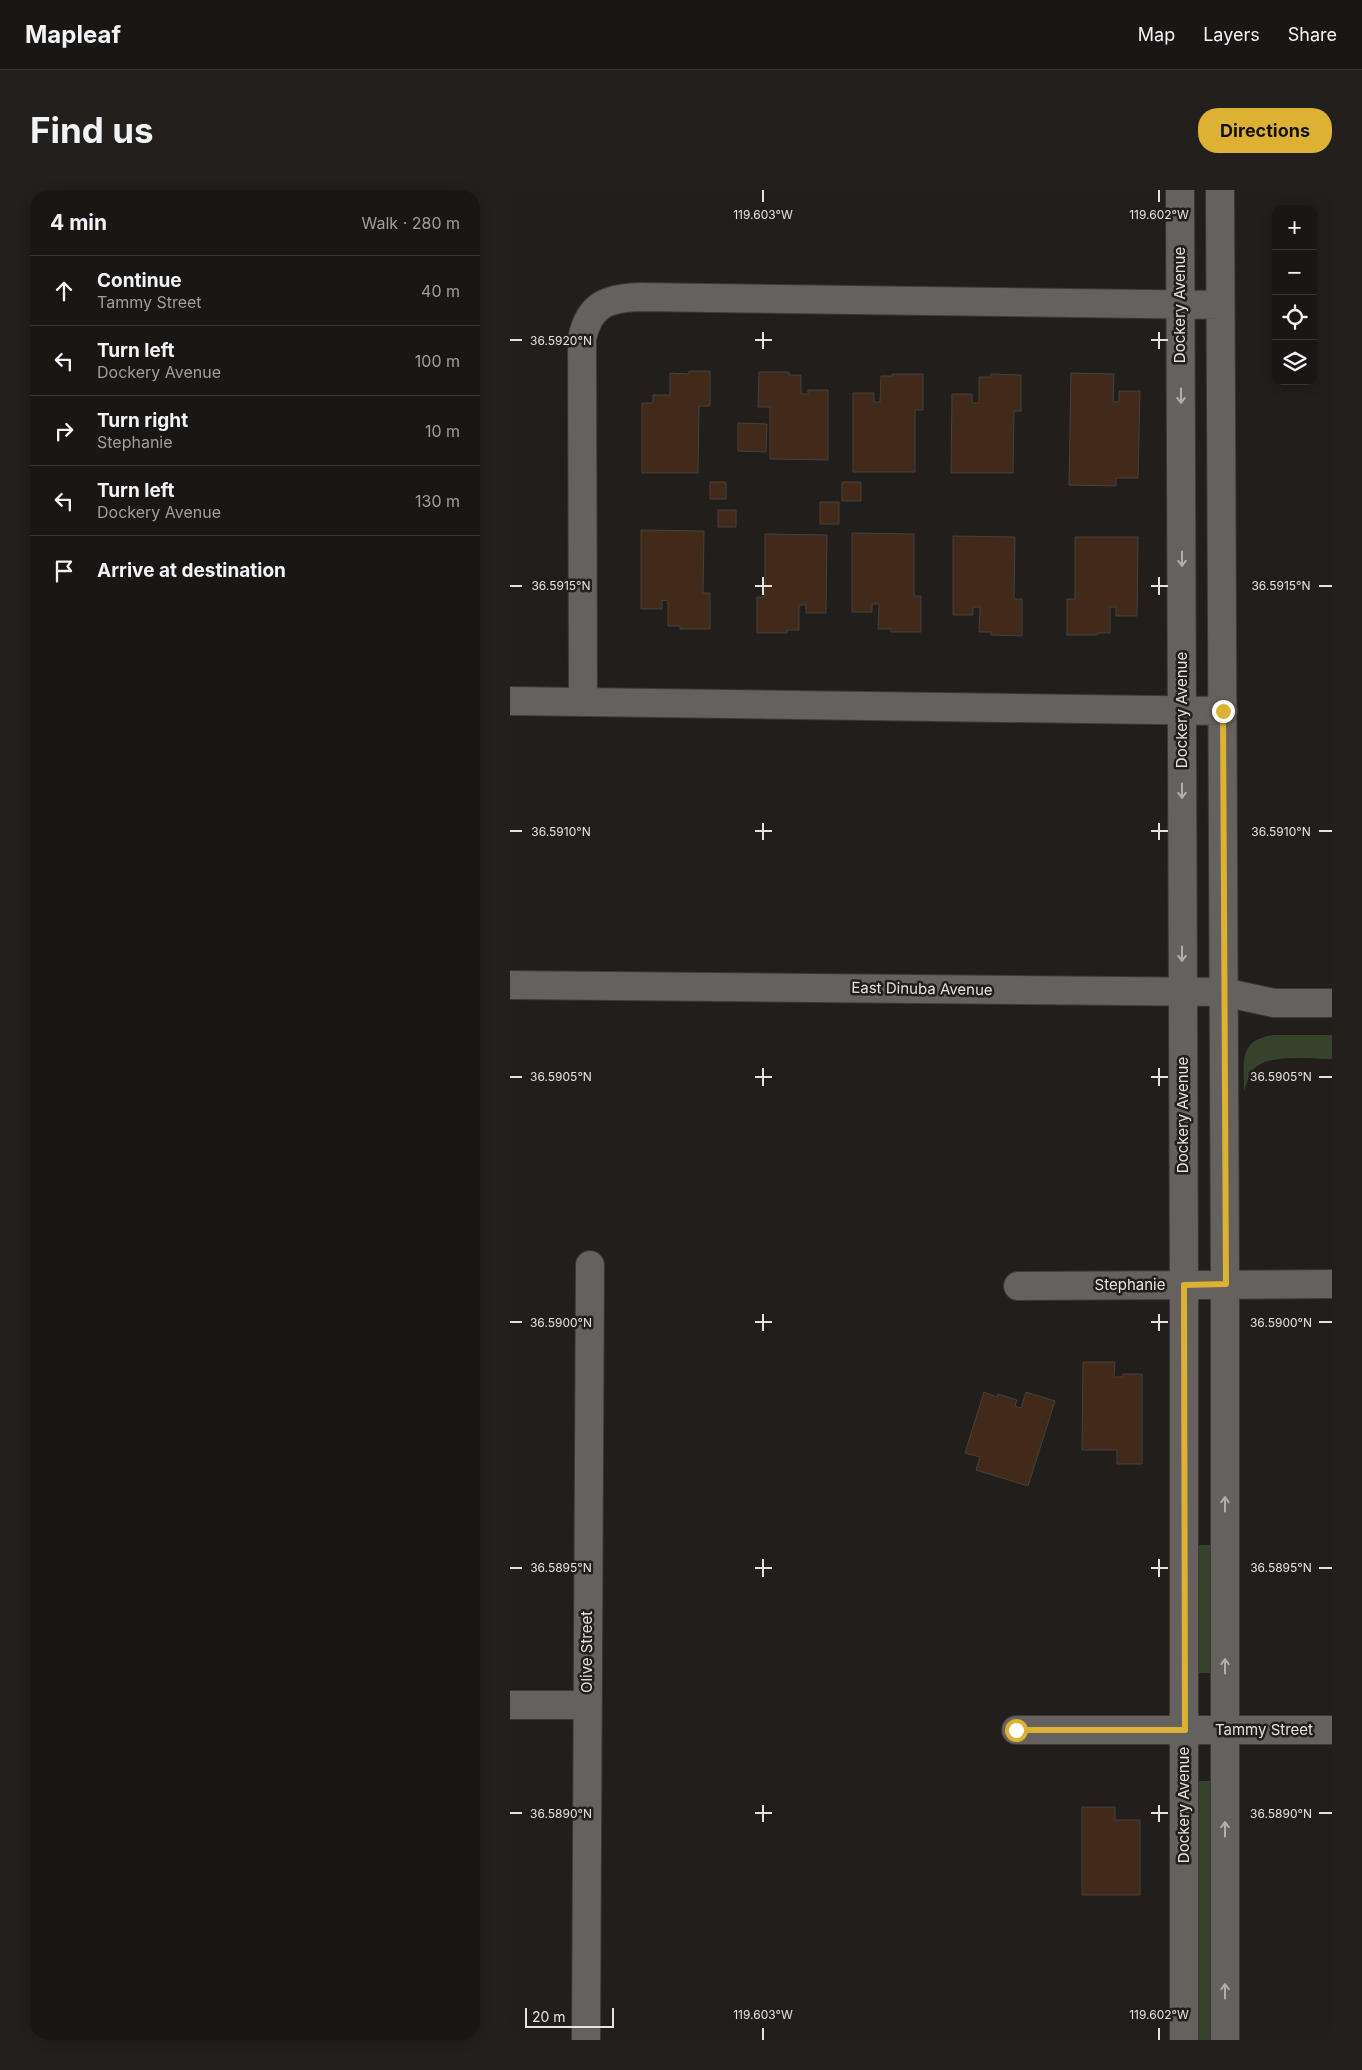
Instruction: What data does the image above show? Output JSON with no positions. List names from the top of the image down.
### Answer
{
  "streets": {
    "street": [
      "Dockery Avenue",
      "East Dinuba Avenue",
      "Stephanie",
      "Olive Street",
      "Tammy Street"
    ]
  },
  "crossings": [
    ["Dockery Avenue", "East Dinuba Avenue"],
    ["Dockery Avenue", "Stephanie"],
    ["Dockery Avenue", "Tammy Street"]
  ],
  "scale_bar": "20 m",
  "page": {
    "header": "Mapleaf",
    "nav": ["Map", "Layers", "Share"],
    "buttons": "Directions",
    "title": "Find us",
    "heading": ["4 min", "Walk · 280 m"],
    "map_buttons": ["+", "−"],
    "list": [
      ["Continue", "Tammy Street", "40 m"],
      ["Turn left", "Dockery Avenue", "100 m"],
      ["Turn right", "Stephanie", "10 m"],
      ["Turn left", "Dockery Avenue", "130 m"],
      "Arrive at destination"
    ],
    "scale": "20 m"
  },
  "coordinates": [
    "119.603°W",
    "119.602°W",
    "36.5920°N",
    "36.5915°N",
    "36.5910°N",
    "36.5905°N",
    "36.5900°N",
    "36.5895°N",
    "36.5890°N"
  ]
}
